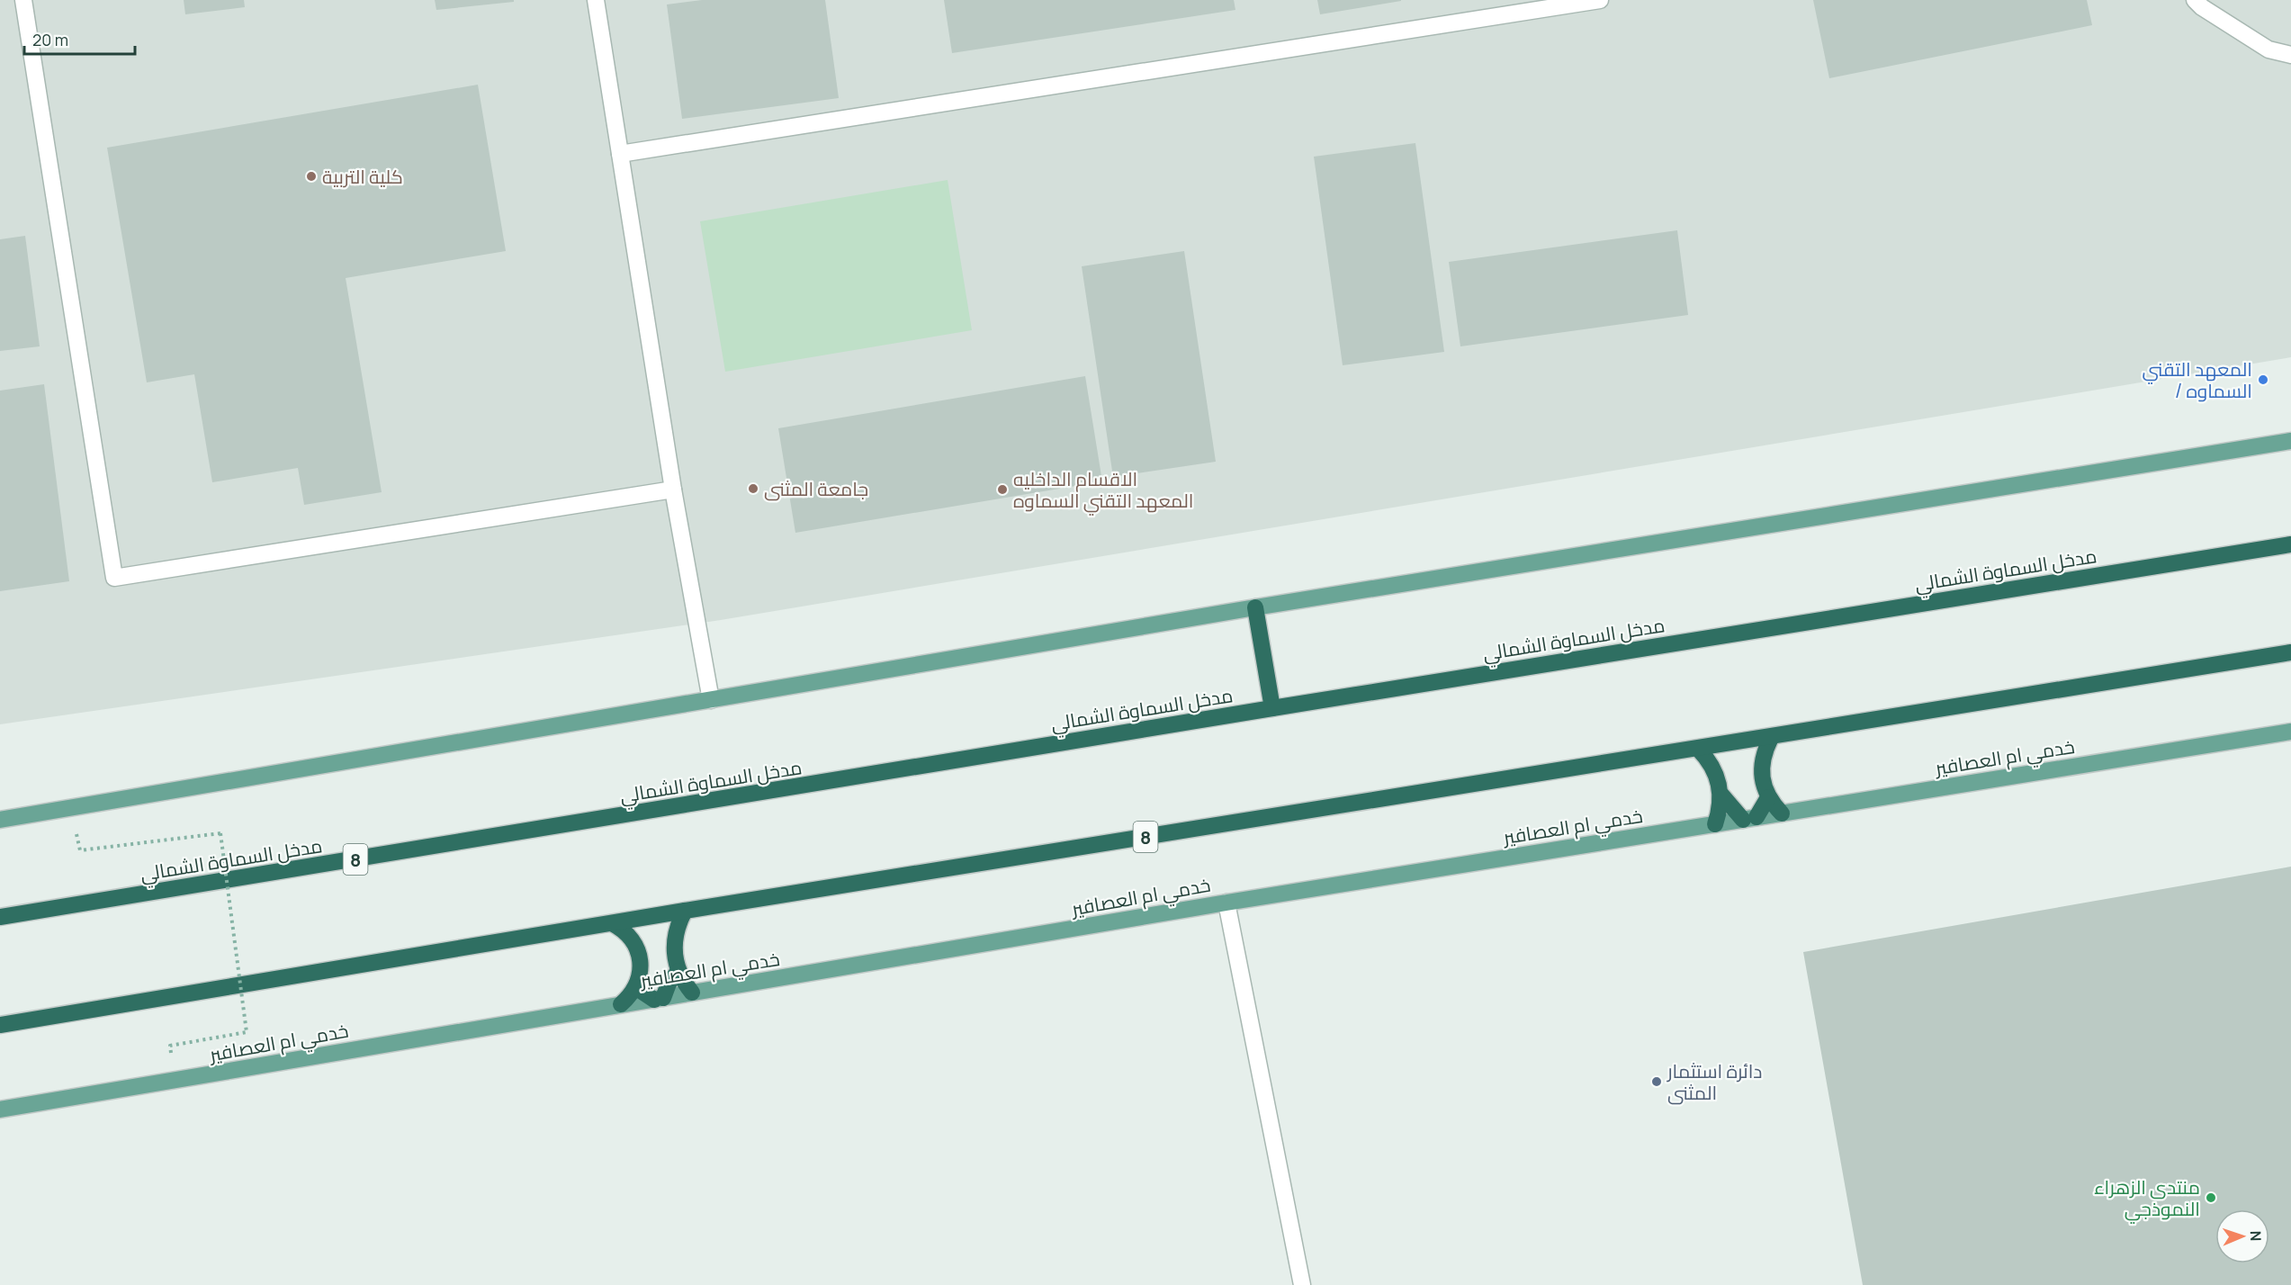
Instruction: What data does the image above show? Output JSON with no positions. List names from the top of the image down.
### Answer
{
  "streets": {
    "highway": ["مدخل السماوة الشمالي", "8"],
    "main road": ["خدمي ام العصافير"]
  },
  "places": [
    "كلية التربية",
    "المعهد التقني / السماوه",
    "جامعة المثنى",
    "الاقسام الداخليه المعهد التقني السماوه",
    "دائرة استثمار المثنى",
    "منتدى الزهراء النموذجي"
  ],
  "scale_bar": "20 m",
  "north": "right"
}
